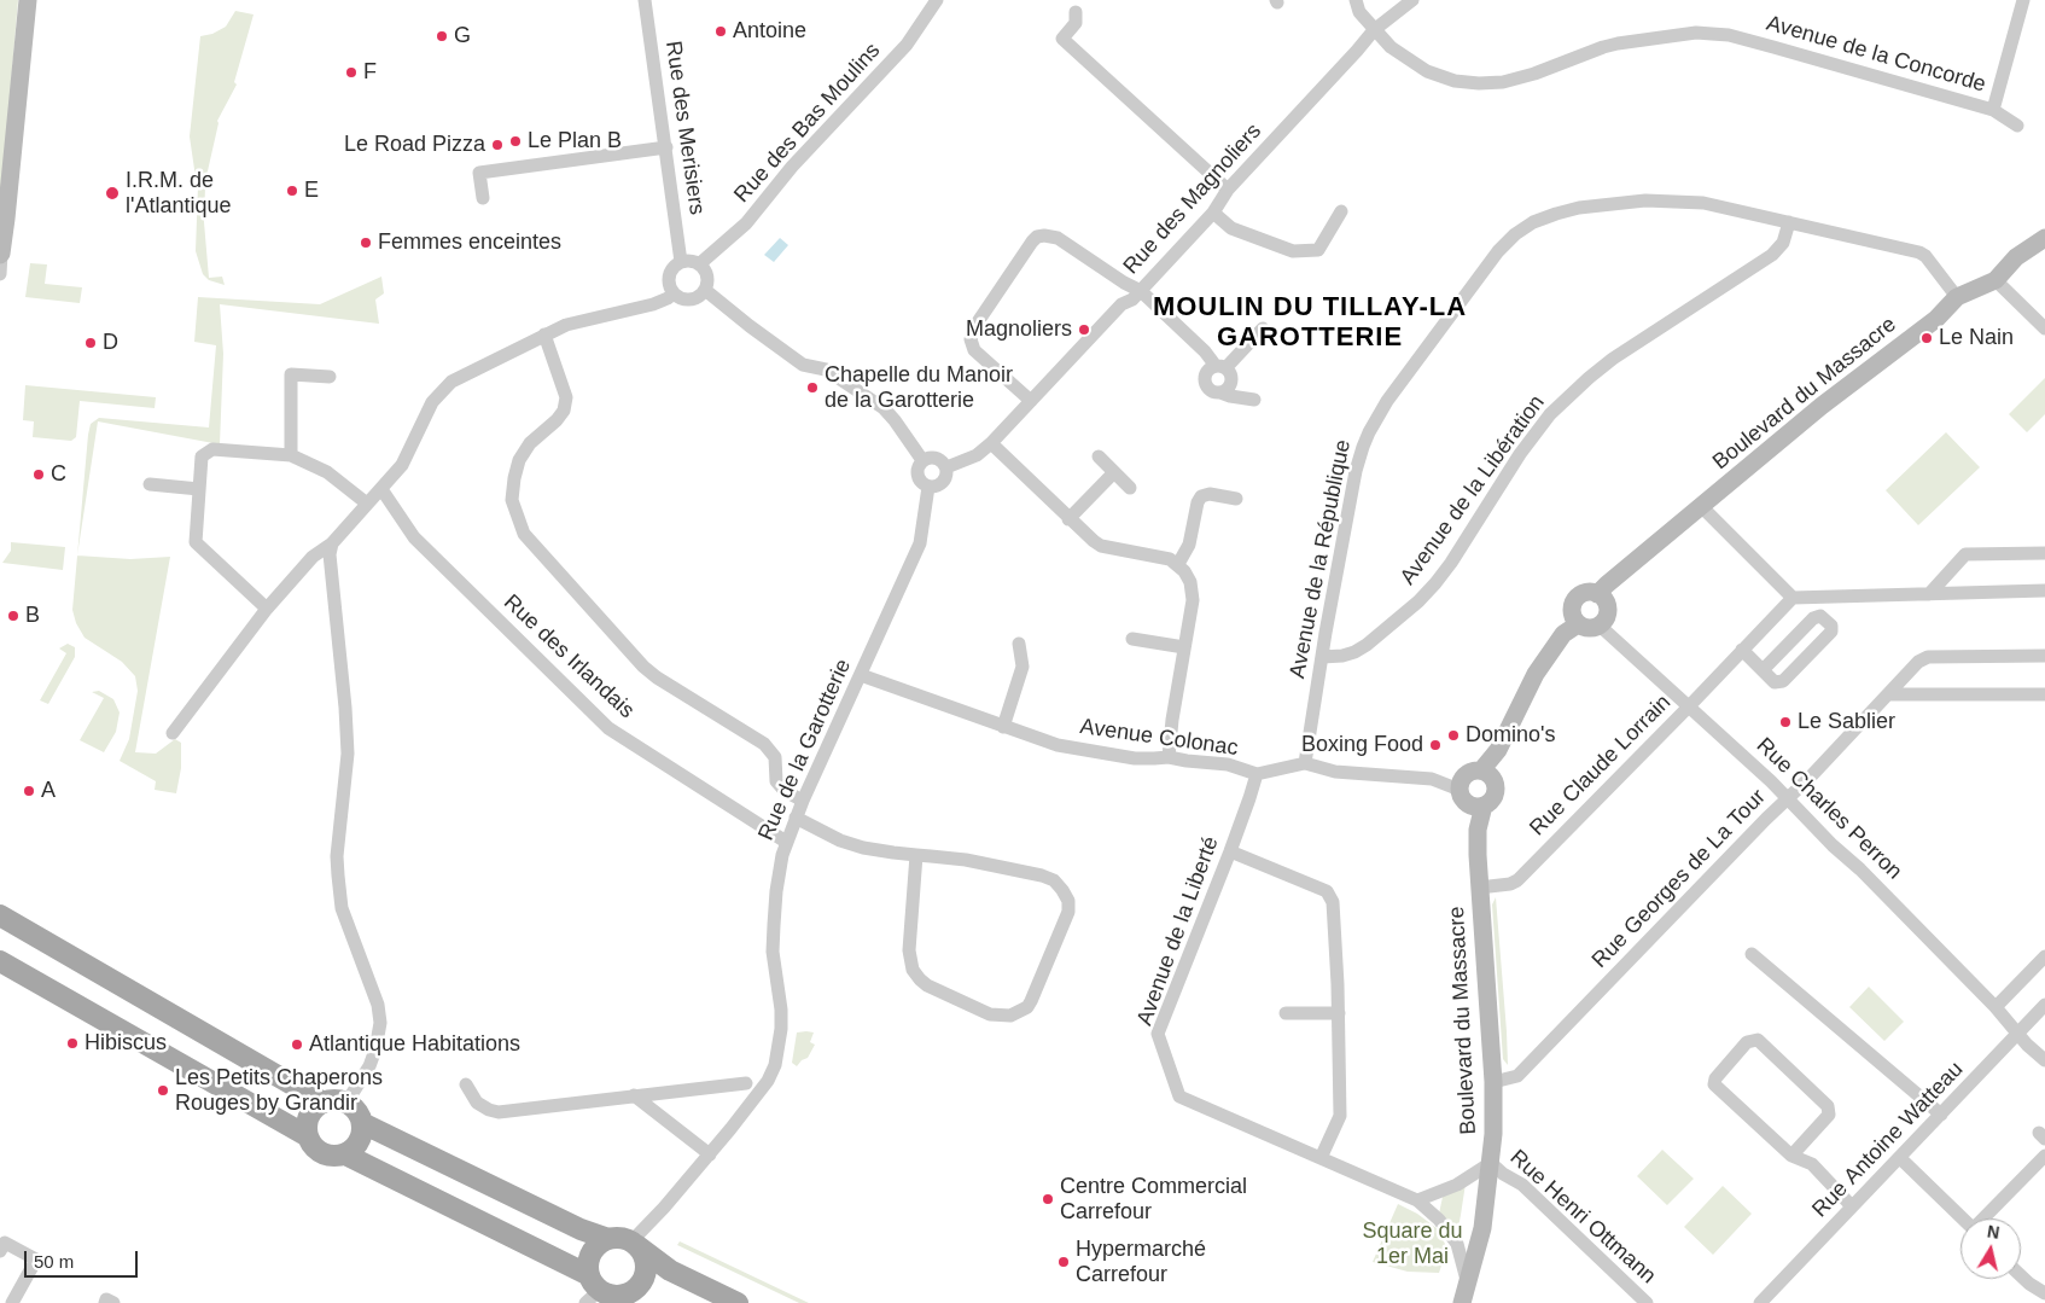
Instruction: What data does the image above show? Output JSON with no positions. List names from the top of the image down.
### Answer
{
  "streets": {
    "main road": ["Boulevard du Massacre"],
    "street": [
      "Avenue de la Concorde",
      "Rue des Bas Moulins",
      "Rue des Merisiers",
      "Rue des Magnoliers",
      "Avenue de la Libération",
      "Avenue de la République",
      "Rue des Irlandais",
      "Avenue Colonac",
      "Rue de la Garotterie",
      "Rue Claude Lorrain",
      "Rue Charles Perron",
      "Rue Georges de La Tour",
      "Avenue de la Liberté",
      "Rue Antoine Watteau",
      "Rue Henri Ottmann"
    ]
  },
  "crossings": [
    ["Avenue de la Concorde", "Rue des Magnoliers"],
    ["Rue des Bas Moulins", "Rue des Merisiers"],
    ["Rue des Magnoliers", "Rue de la Garotterie"],
    ["Boulevard du Massacre", "Avenue de la République"],
    ["Boulevard du Massacre", "Avenue Colonac"],
    ["Boulevard du Massacre", "Rue Claude Lorrain"],
    ["Boulevard du Massacre", "Rue Charles Perron"],
    ["Boulevard du Massacre", "Rue Georges de La Tour"],
    ["Boulevard du Massacre", "Avenue de la Liberté"],
    ["Boulevard du Massacre", "Rue Henri Ottmann"],
    ["Avenue de la Libération", "Avenue de la République"],
    ["Avenue de la République", "Avenue Colonac"],
    ["Rue des Irlandais", "Rue de la Garotterie"],
    ["Avenue Colonac", "Rue de la Garotterie"],
    ["Avenue Colonac", "Avenue de la Liberté"],
    ["Rue Claude Lorrain", "Rue Charles Perron"],
    ["Rue Charles Perron", "Rue Georges de La Tour"],
    ["Rue Charles Perron", "Rue Antoine Watteau"]
  ],
  "districts": ["MOULIN DU TILLAY-LA GAROTTERIE"],
  "parks": ["Square du 1er Mai"],
  "places": [
    "Antoine",
    "G",
    "F",
    "Le Plan B",
    "Le Road Pizza",
    "E",
    "I.R.M. de l'Atlantique",
    "Femmes enceintes",
    "Magnoliers",
    "Le Nain",
    "D",
    "Chapelle du Manoir de la Garotterie",
    "C",
    "B",
    "Le Sablier",
    "Domino's",
    "Boxing Food",
    "A",
    "Hibiscus",
    "Atlantique Habitations",
    "Les Petits Chaperons Rouges by Grandir",
    "Centre Commercial Carrefour",
    "Hypermarché Carrefour"
  ],
  "scale_bar": "50 m",
  "north": "top"
}
